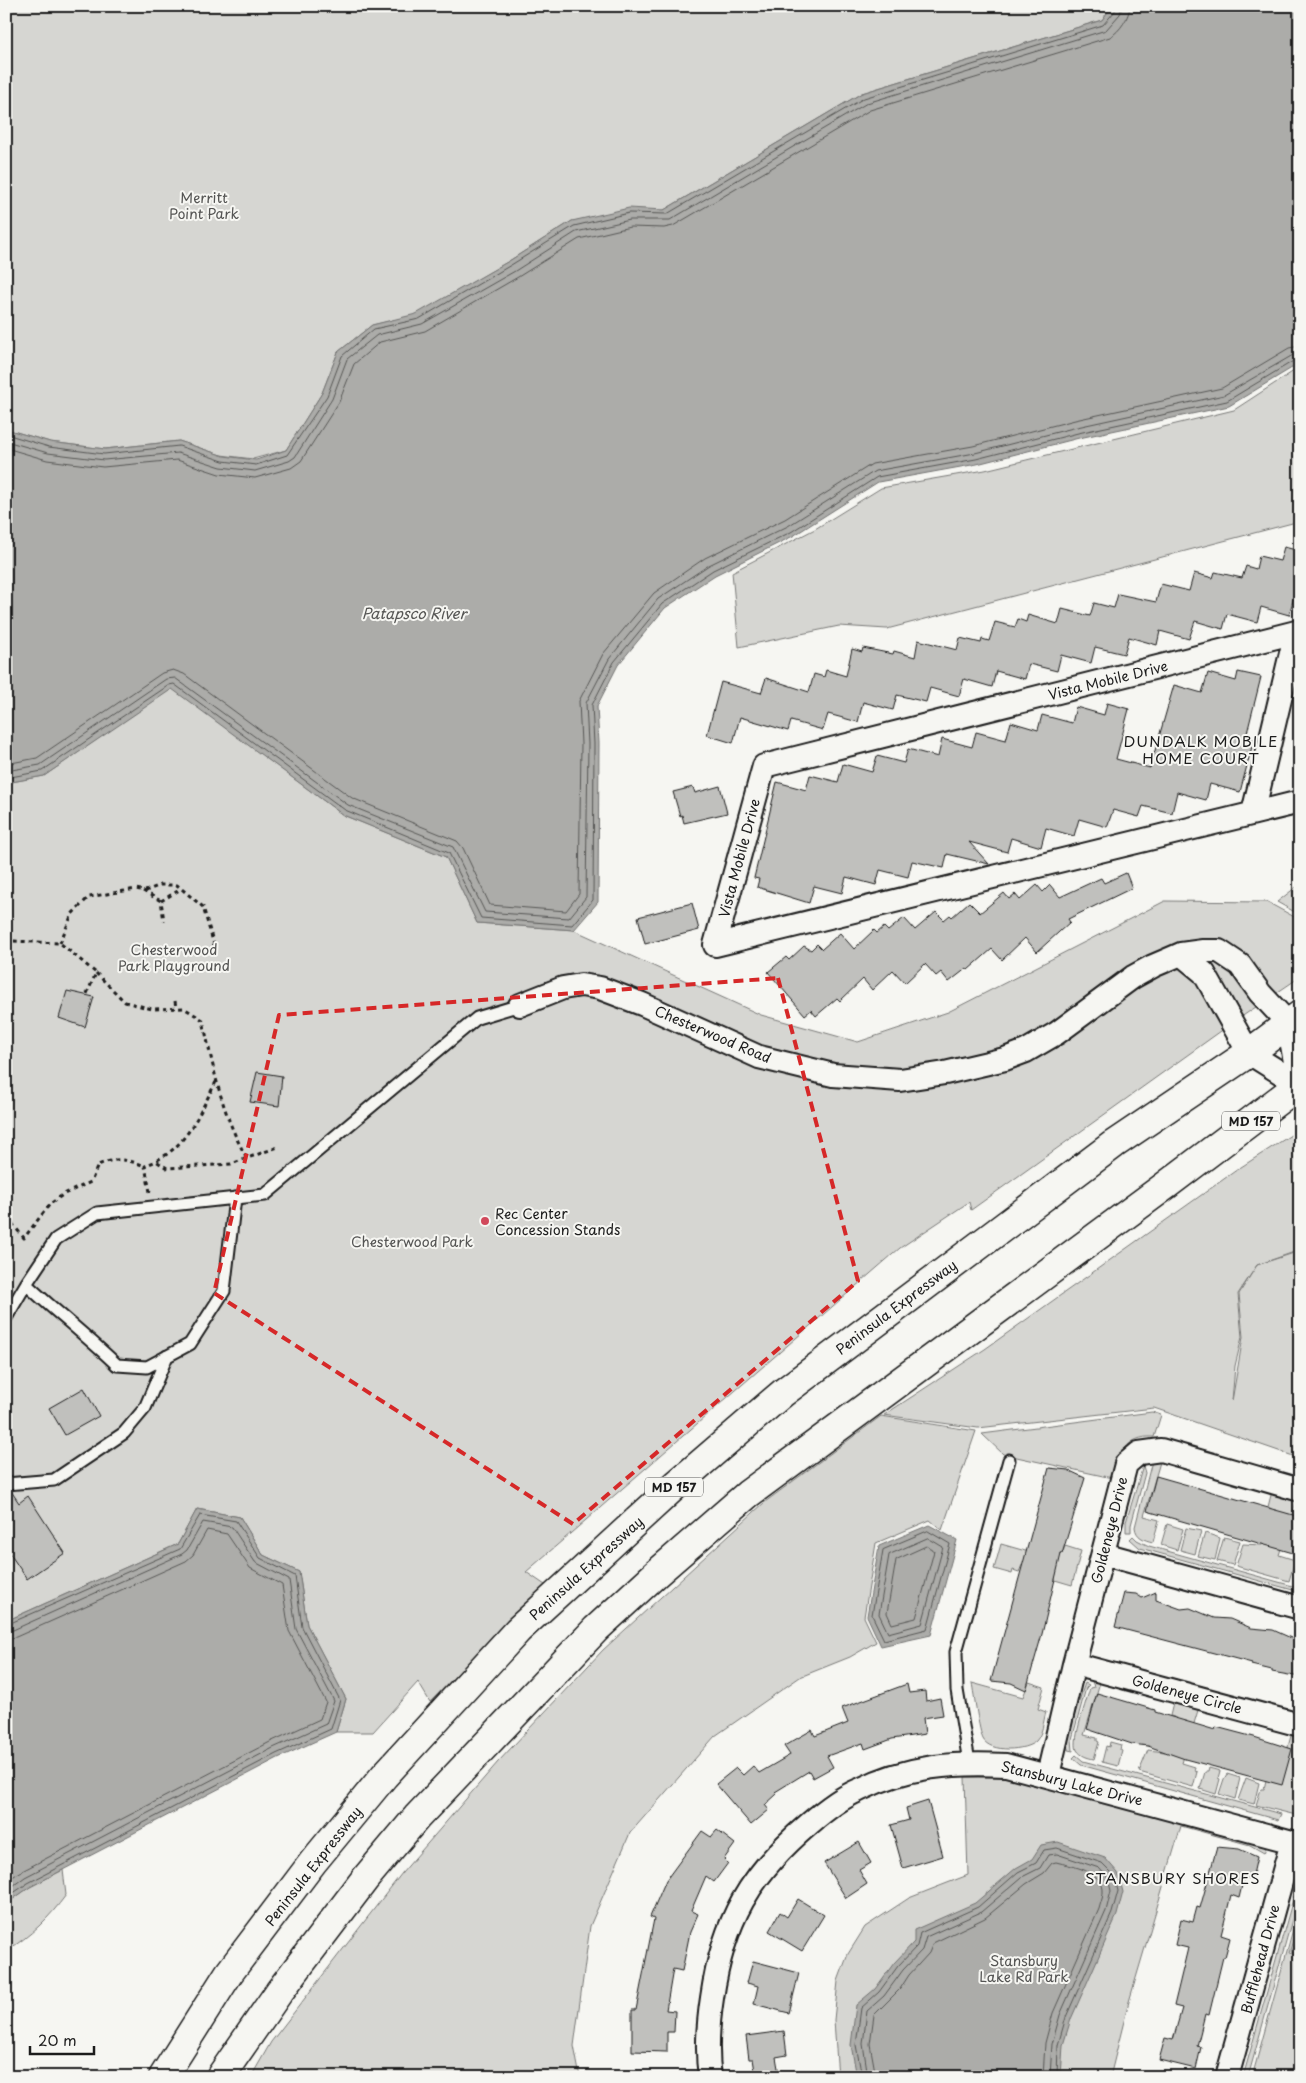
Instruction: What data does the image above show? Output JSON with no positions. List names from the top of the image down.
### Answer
{
  "streets": {
    "main road": ["MD 157", "Peninsula Expressway"],
    "street": [
      "Vista Mobile Drive",
      "Chesterwood Road",
      "Goldeneye Drive",
      "Goldeneye Circle",
      "Stansbury Lake Drive",
      "Bufflehead Drive"
    ]
  },
  "crossings": [
    ["Chesterwood Road", "Peninsula Expressway"],
    ["Goldeneye Drive", "Goldeneye Circle"],
    ["Goldeneye Drive", "Stansbury Lake Drive"],
    ["Stansbury Lake Drive", "Bufflehead Drive"]
  ],
  "districts": ["DUNDALK MOBILE HOME COURT", "STANSBURY SHORES"],
  "water": ["Patapsco River"],
  "parks": [
    "Merritt Point Park",
    "Chesterwood Park Playground",
    "Chesterwood Park",
    "Stansbury Lake Rd Park"
  ],
  "places": ["Rec Center Concession Stands"],
  "scale_bar": "20 m"
}
